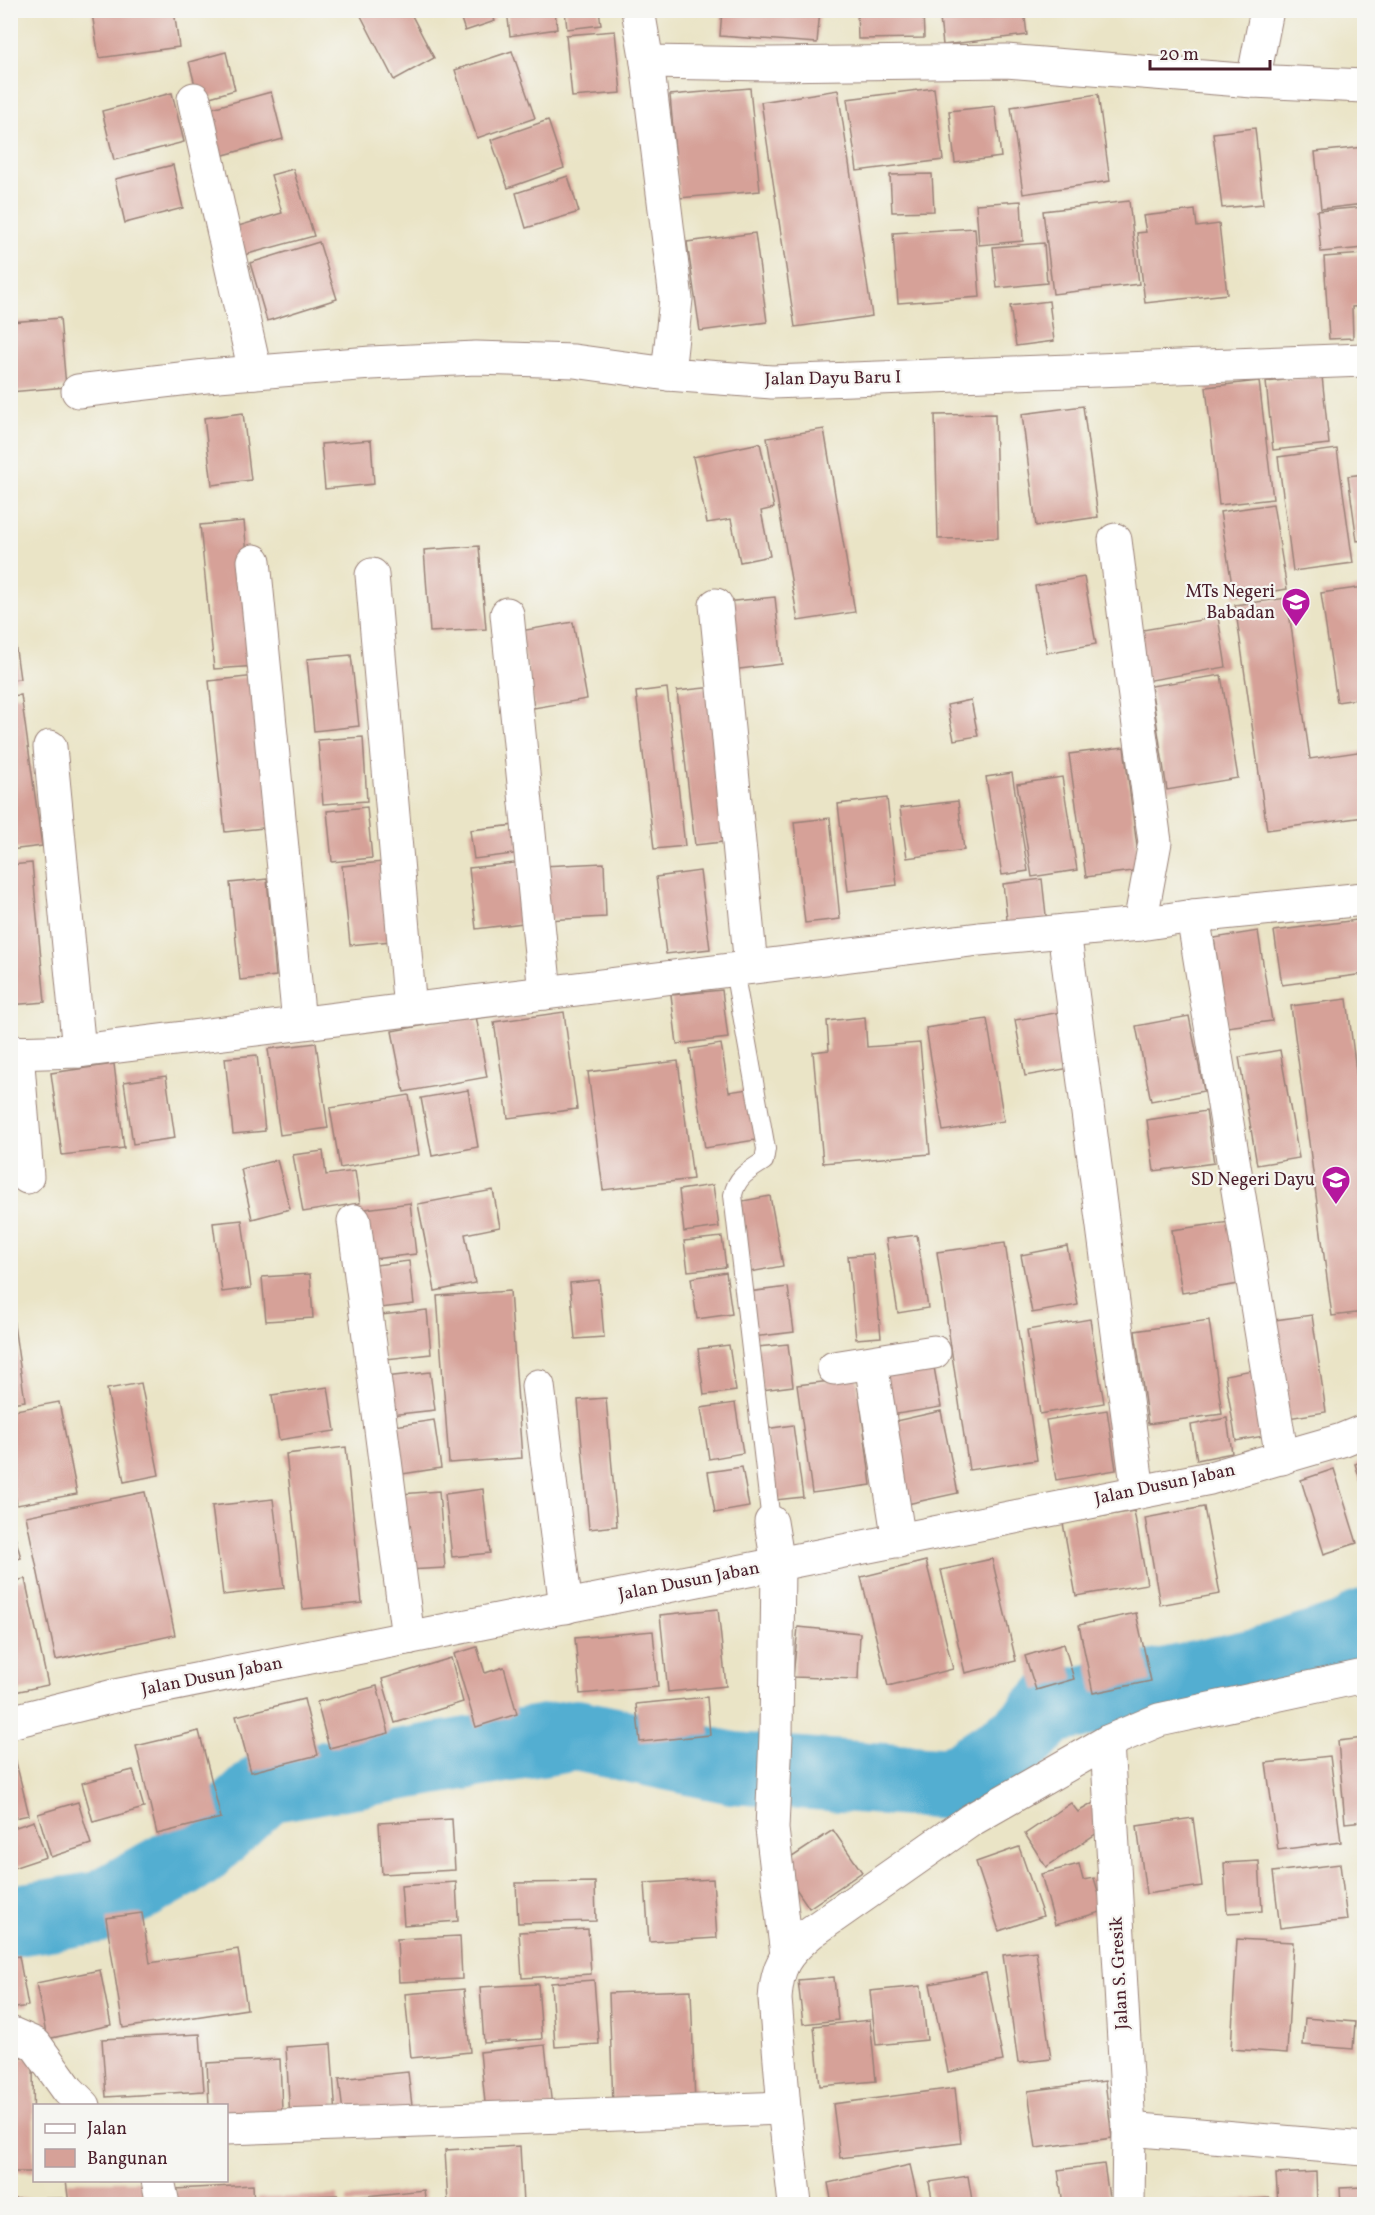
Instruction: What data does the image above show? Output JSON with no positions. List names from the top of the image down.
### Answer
{
  "streets": {
    "street": ["Jalan Dayu Baru I", "Jalan Dusun Jaban", "Jalan S. Gresik"]
  },
  "places": {
    "school or university": ["MTs Negeri Babadan", "SD Negeri Dayu"]
  },
  "legend": ["Jalan", "Bangunan"],
  "scale_bar": "20 m"
}
